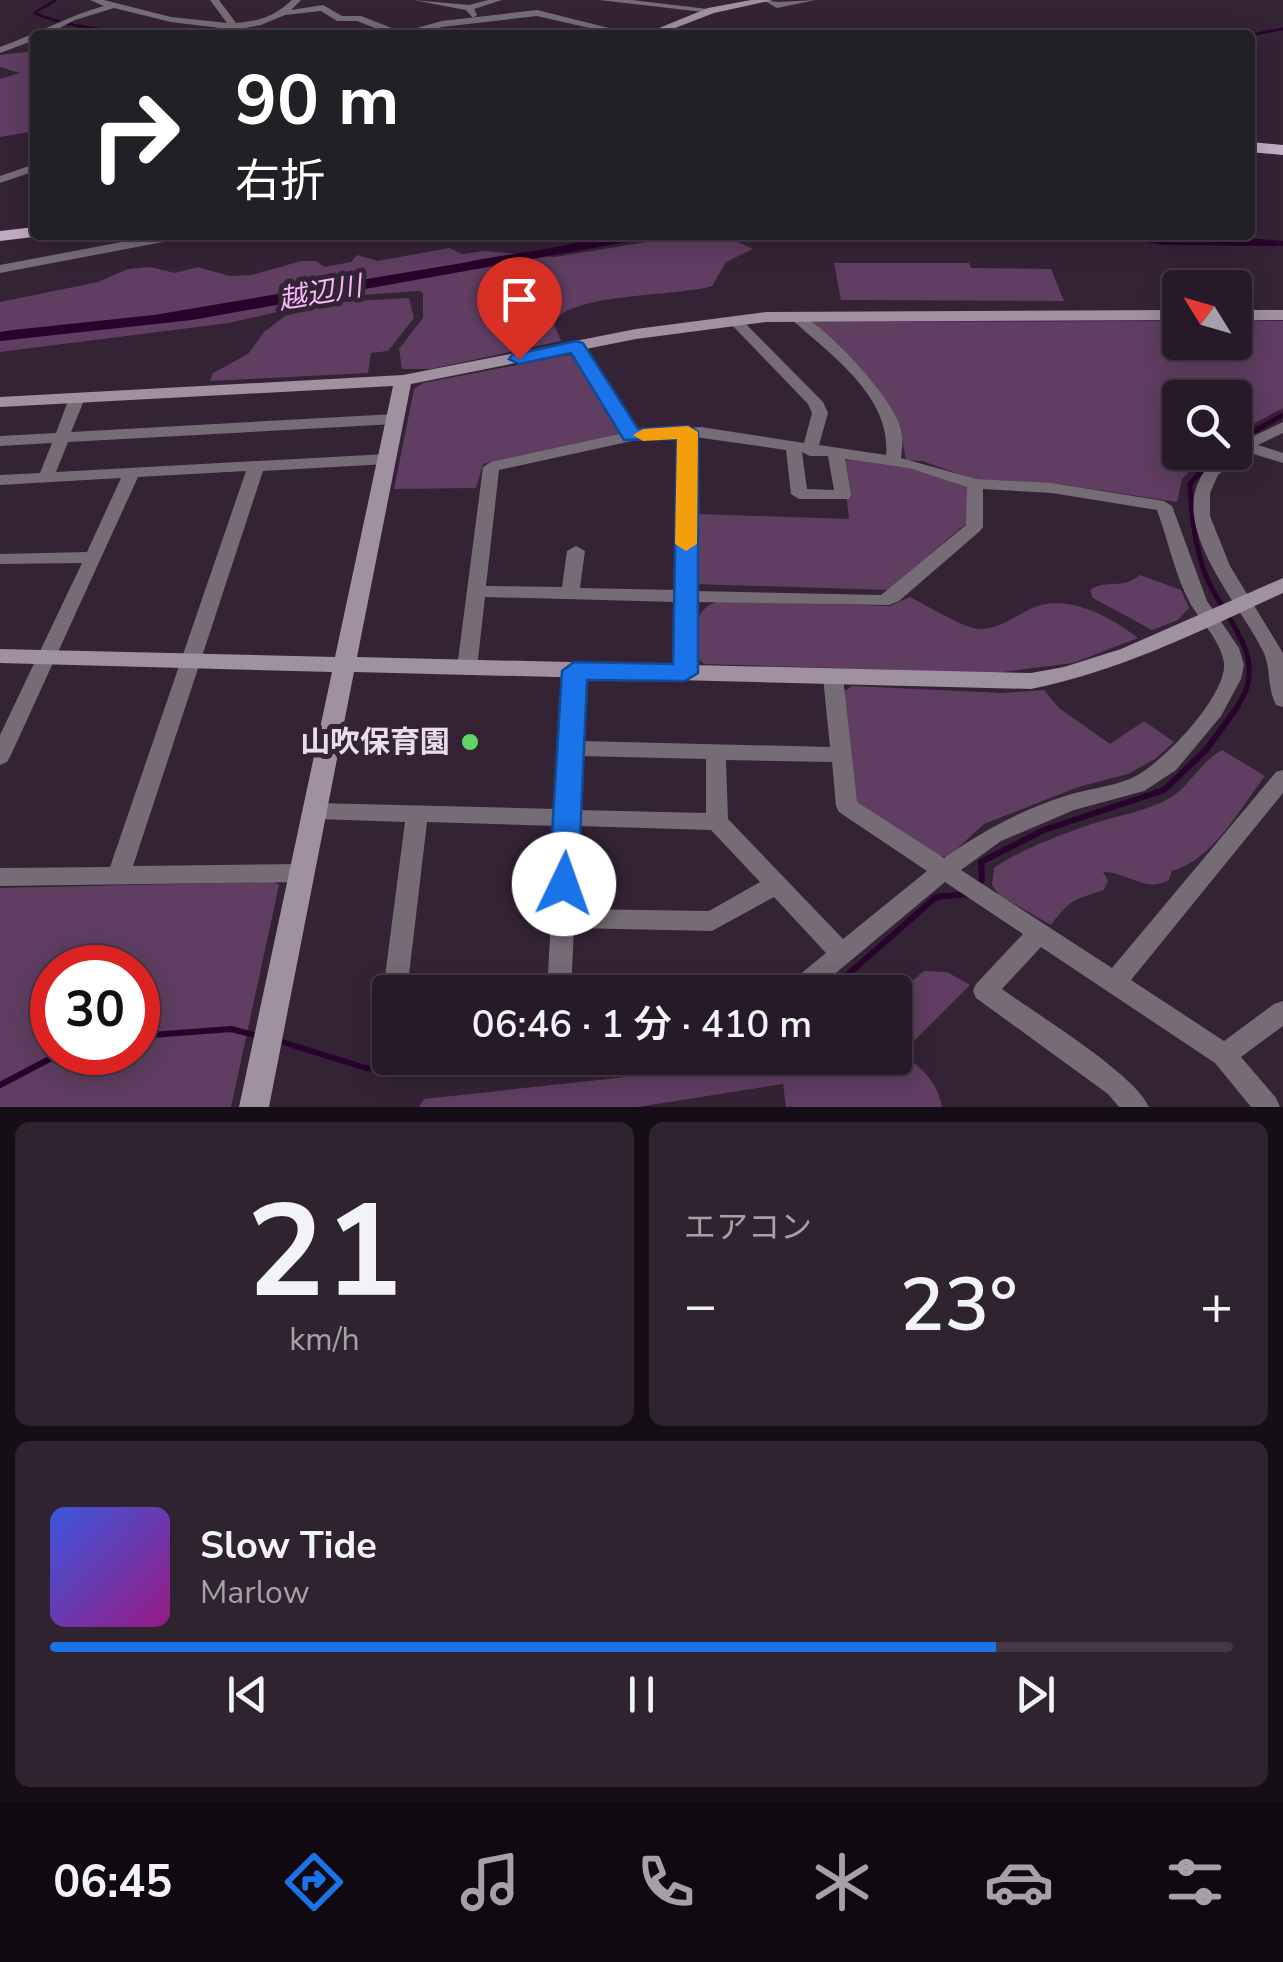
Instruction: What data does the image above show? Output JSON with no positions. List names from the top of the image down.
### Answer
{
  "water": ["越辺川"],
  "places": ["山吹保育園"],
  "north": "top left",
  "page": {
    "turn": ["90 m", "右折"],
    "limit": "30",
    "trip": "06:46 · 1 分 · 410 m",
    "tile": [
      ["21", "km/h"],
      "エアコン"
    ],
    "heat": ["−", "23°", "+"],
    "song": ["Slow Tide", "Marlow"],
    "tabs": "06:45"
  }
}
